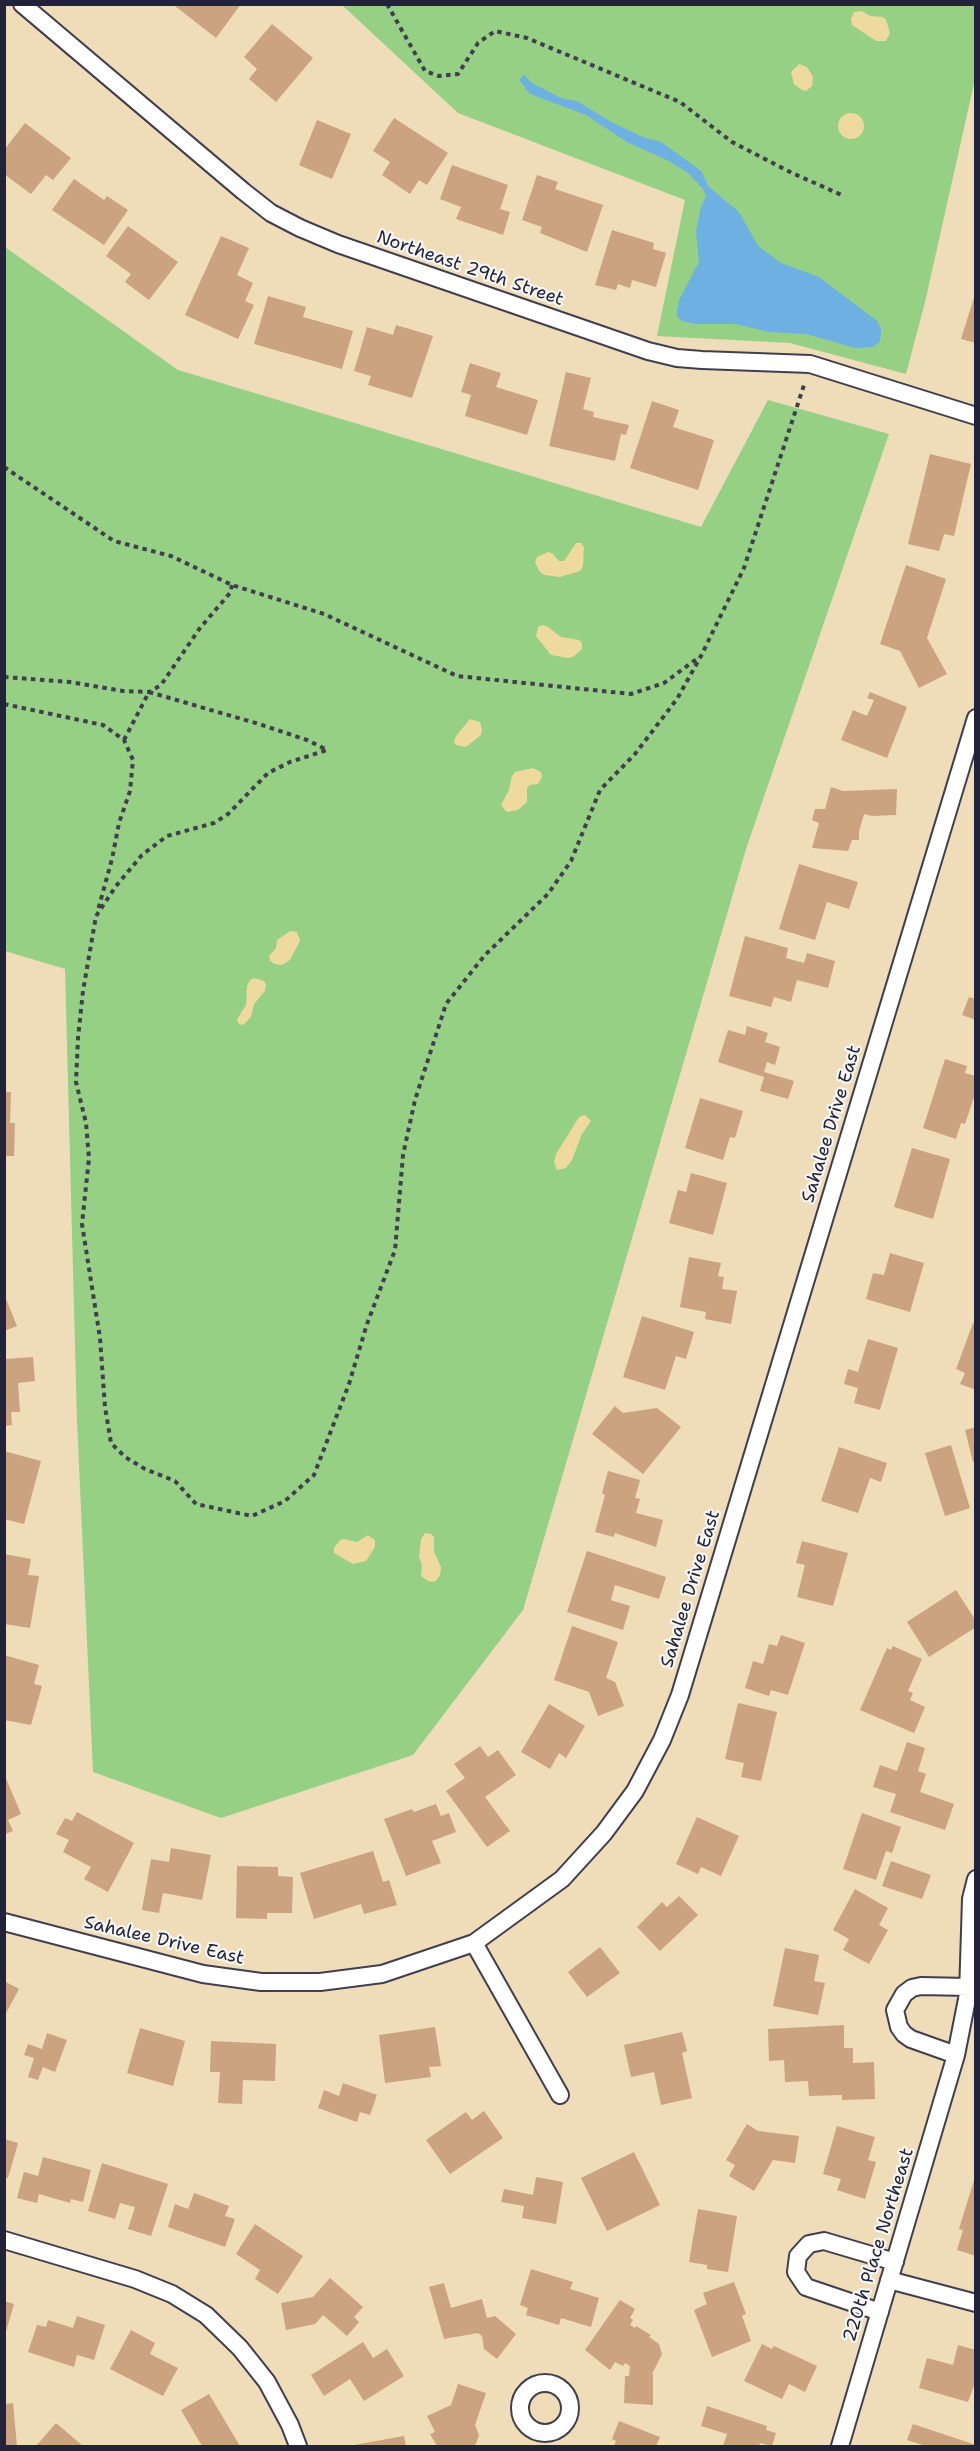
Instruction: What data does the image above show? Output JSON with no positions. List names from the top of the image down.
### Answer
{
  "streets": {
    "street": ["Northeast 29th Street", "Sahalee Drive East", "220th Place Northeast"]
  }
}
